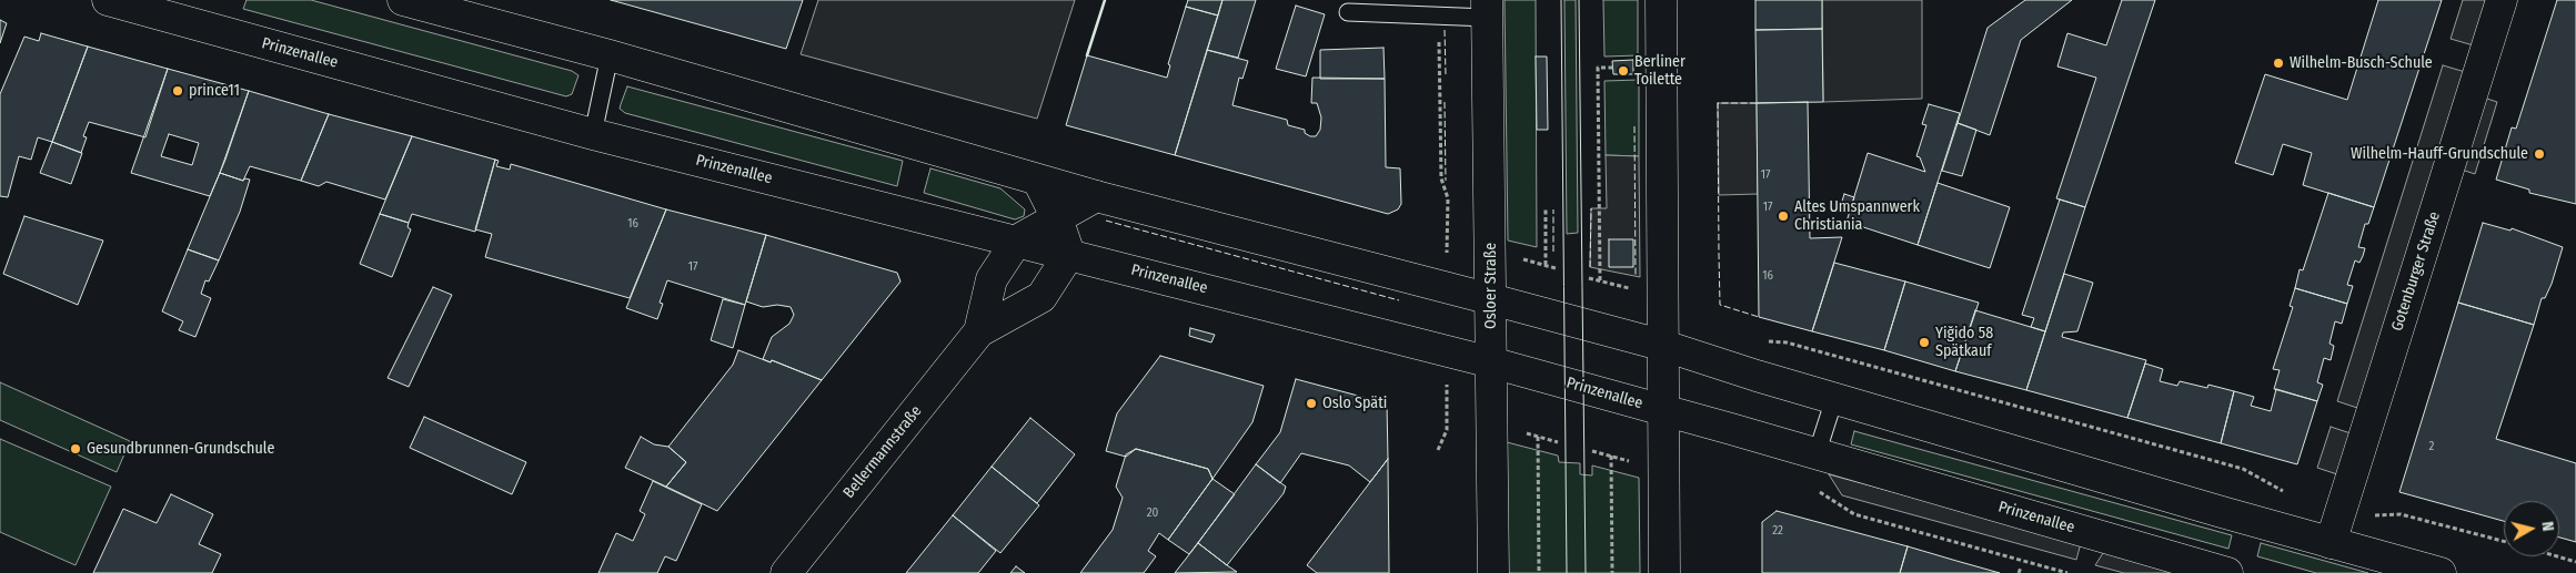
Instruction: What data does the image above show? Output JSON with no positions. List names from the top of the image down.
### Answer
{
  "streets": {
    "main road": [
      "Prinzenallee",
      "Gotenburger Straße",
      "Osloer Straße",
      "Bellermannstraße"
    ]
  },
  "crossings": [
    ["Prinzenallee", "Osloer Straße"],
    ["Prinzenallee", "Bellermannstraße"]
  ],
  "places": [
    "Wilhelm-Busch-Schule",
    "Berliner Toilette",
    "prince11",
    "Wilhelm-Hauff-Grundschule",
    "Altes Umspannwerk Christiania",
    "Yiğido 58 Spätkauf",
    "Oslo Späti",
    "Gesundbrunnen-Grundschule"
  ],
  "house_numbers": [
    "17",
    "17",
    "16",
    "17",
    "16",
    "2",
    "20",
    "22"
  ],
  "north": "right"
}
